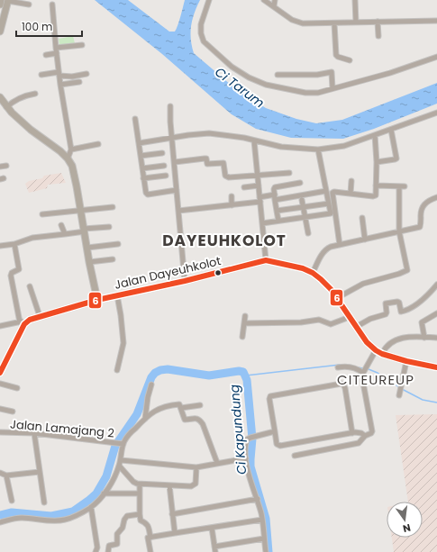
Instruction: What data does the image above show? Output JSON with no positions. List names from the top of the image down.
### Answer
{
  "streets": {
    "main road": ["Jalan Dayeuhkolot"],
    "street": ["Jalan Lamajang 2"]
  },
  "districts": ["DAYEUHKOLOT", "CITEUREUP"],
  "water": ["Ci Tarum", "Ci Kapundung"],
  "lines": ["transit line 6"],
  "scale_bar": "100 m",
  "north": "bottom"
}
